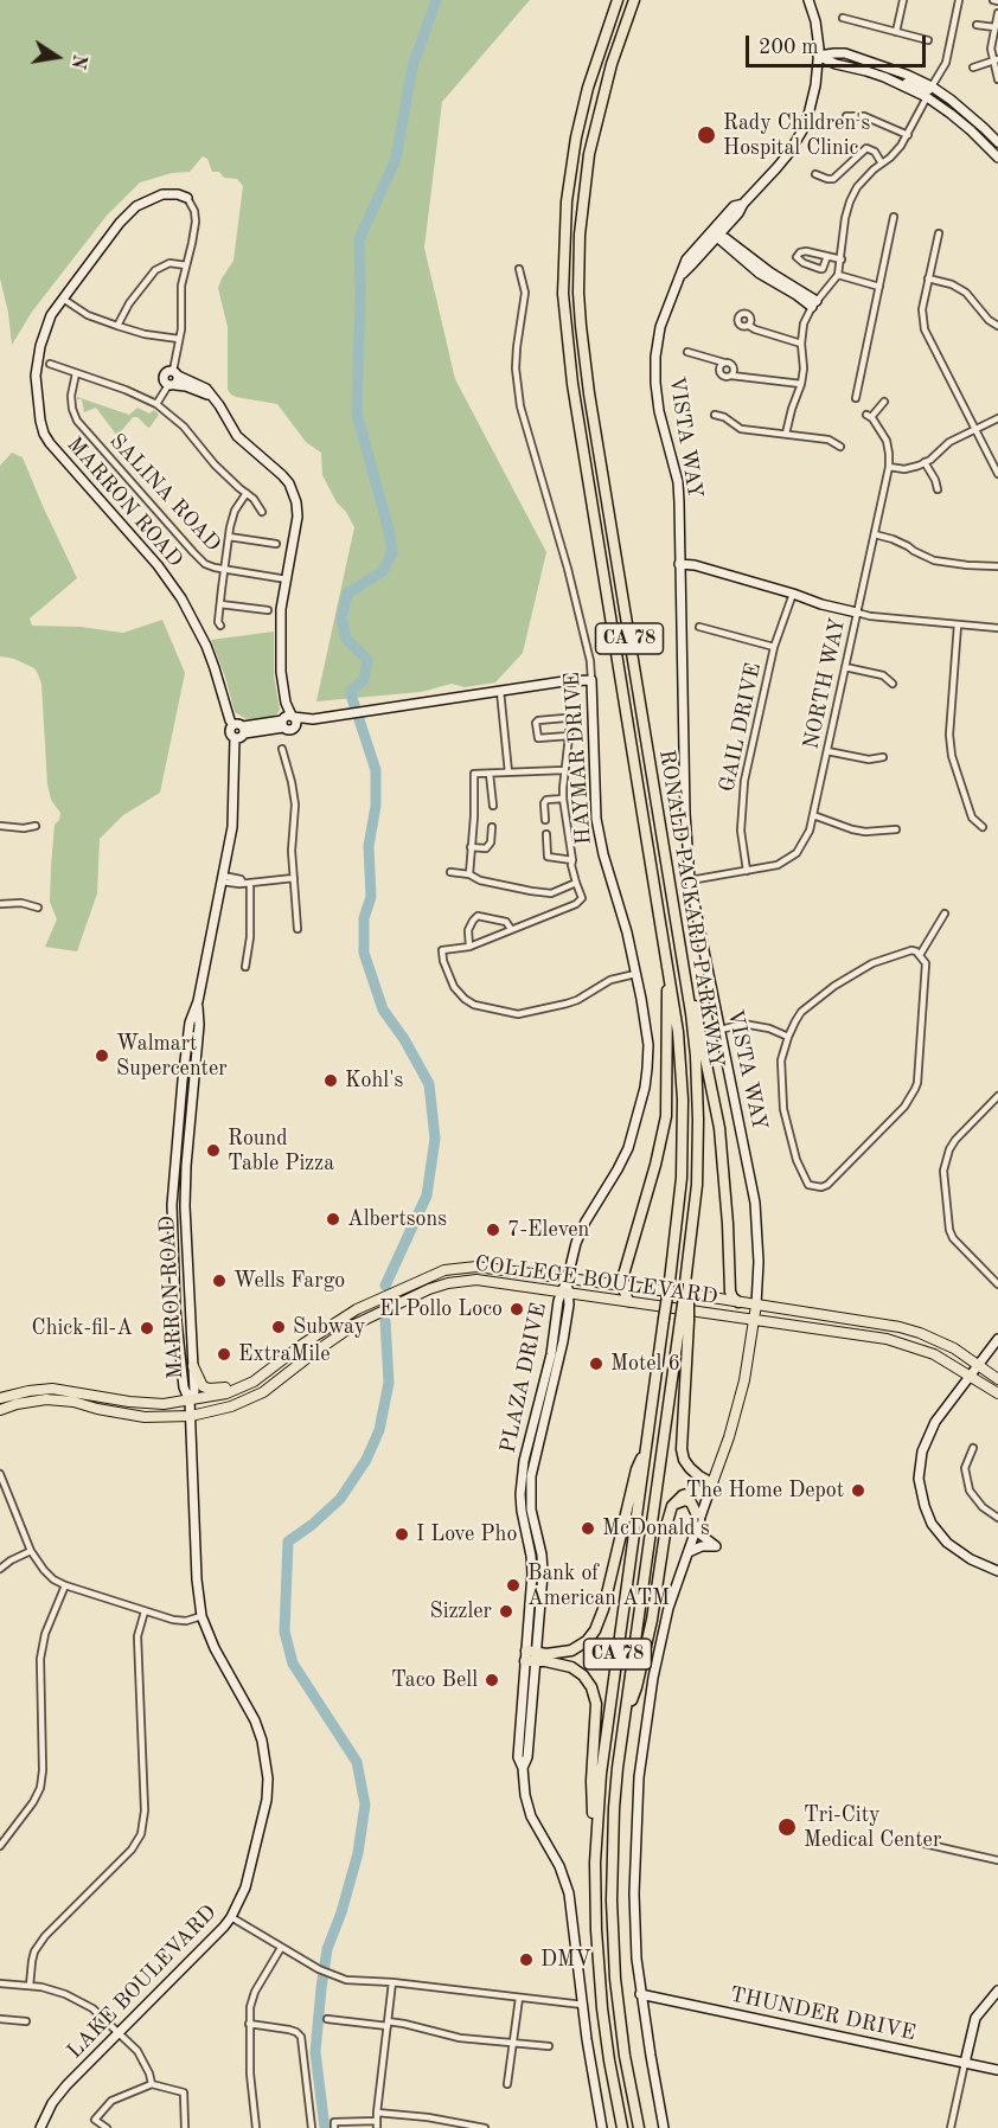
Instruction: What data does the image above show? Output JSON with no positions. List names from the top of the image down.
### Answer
{
  "streets": {
    "highway": ["CA 78", "RONALD PACKARD PARKWAY"],
    "main road": [
      "VISTA WAY",
      "MARRON ROAD",
      "HAYMAR DRIVE",
      "COLLEGE BOULEVARD",
      "PLAZA DRIVE",
      "LAKE BOULEVARD",
      "THUNDER DRIVE"
    ],
    "street": ["SALINA ROAD", "NORTH WAY", "GAIL DRIVE"]
  },
  "crossings": [
    ["VISTA WAY", "NORTH WAY"],
    ["VISTA WAY", "COLLEGE BOULEVARD"],
    ["MARRON ROAD", "COLLEGE BOULEVARD"],
    ["MARRON ROAD", "LAKE BOULEVARD"],
    ["NORTH WAY", "GAIL DRIVE"],
    ["HAYMAR DRIVE", "COLLEGE BOULEVARD"],
    ["HAYMAR DRIVE", "PLAZA DRIVE"],
    ["COLLEGE BOULEVARD", "PLAZA DRIVE"],
    ["COLLEGE BOULEVARD", "LAKE BOULEVARD"]
  ],
  "places": [
    "Rady Children's Hospital Clinic",
    "Walmart Supercenter",
    "Kohl's",
    "Round Table Pizza",
    "Albertsons",
    "7-Eleven",
    "Wells Fargo",
    "El Pollo Loco",
    "Subway",
    "Chick-fil-A",
    "ExtraMile",
    "Motel 6",
    "The Home Depot",
    "McDonald's",
    "I Love Pho",
    "Bank of American ATM",
    "Sizzler",
    "Taco Bell",
    "Tri-City Medical Center",
    "DMV"
  ],
  "scale_bar": "200 m",
  "north": "right"
}
